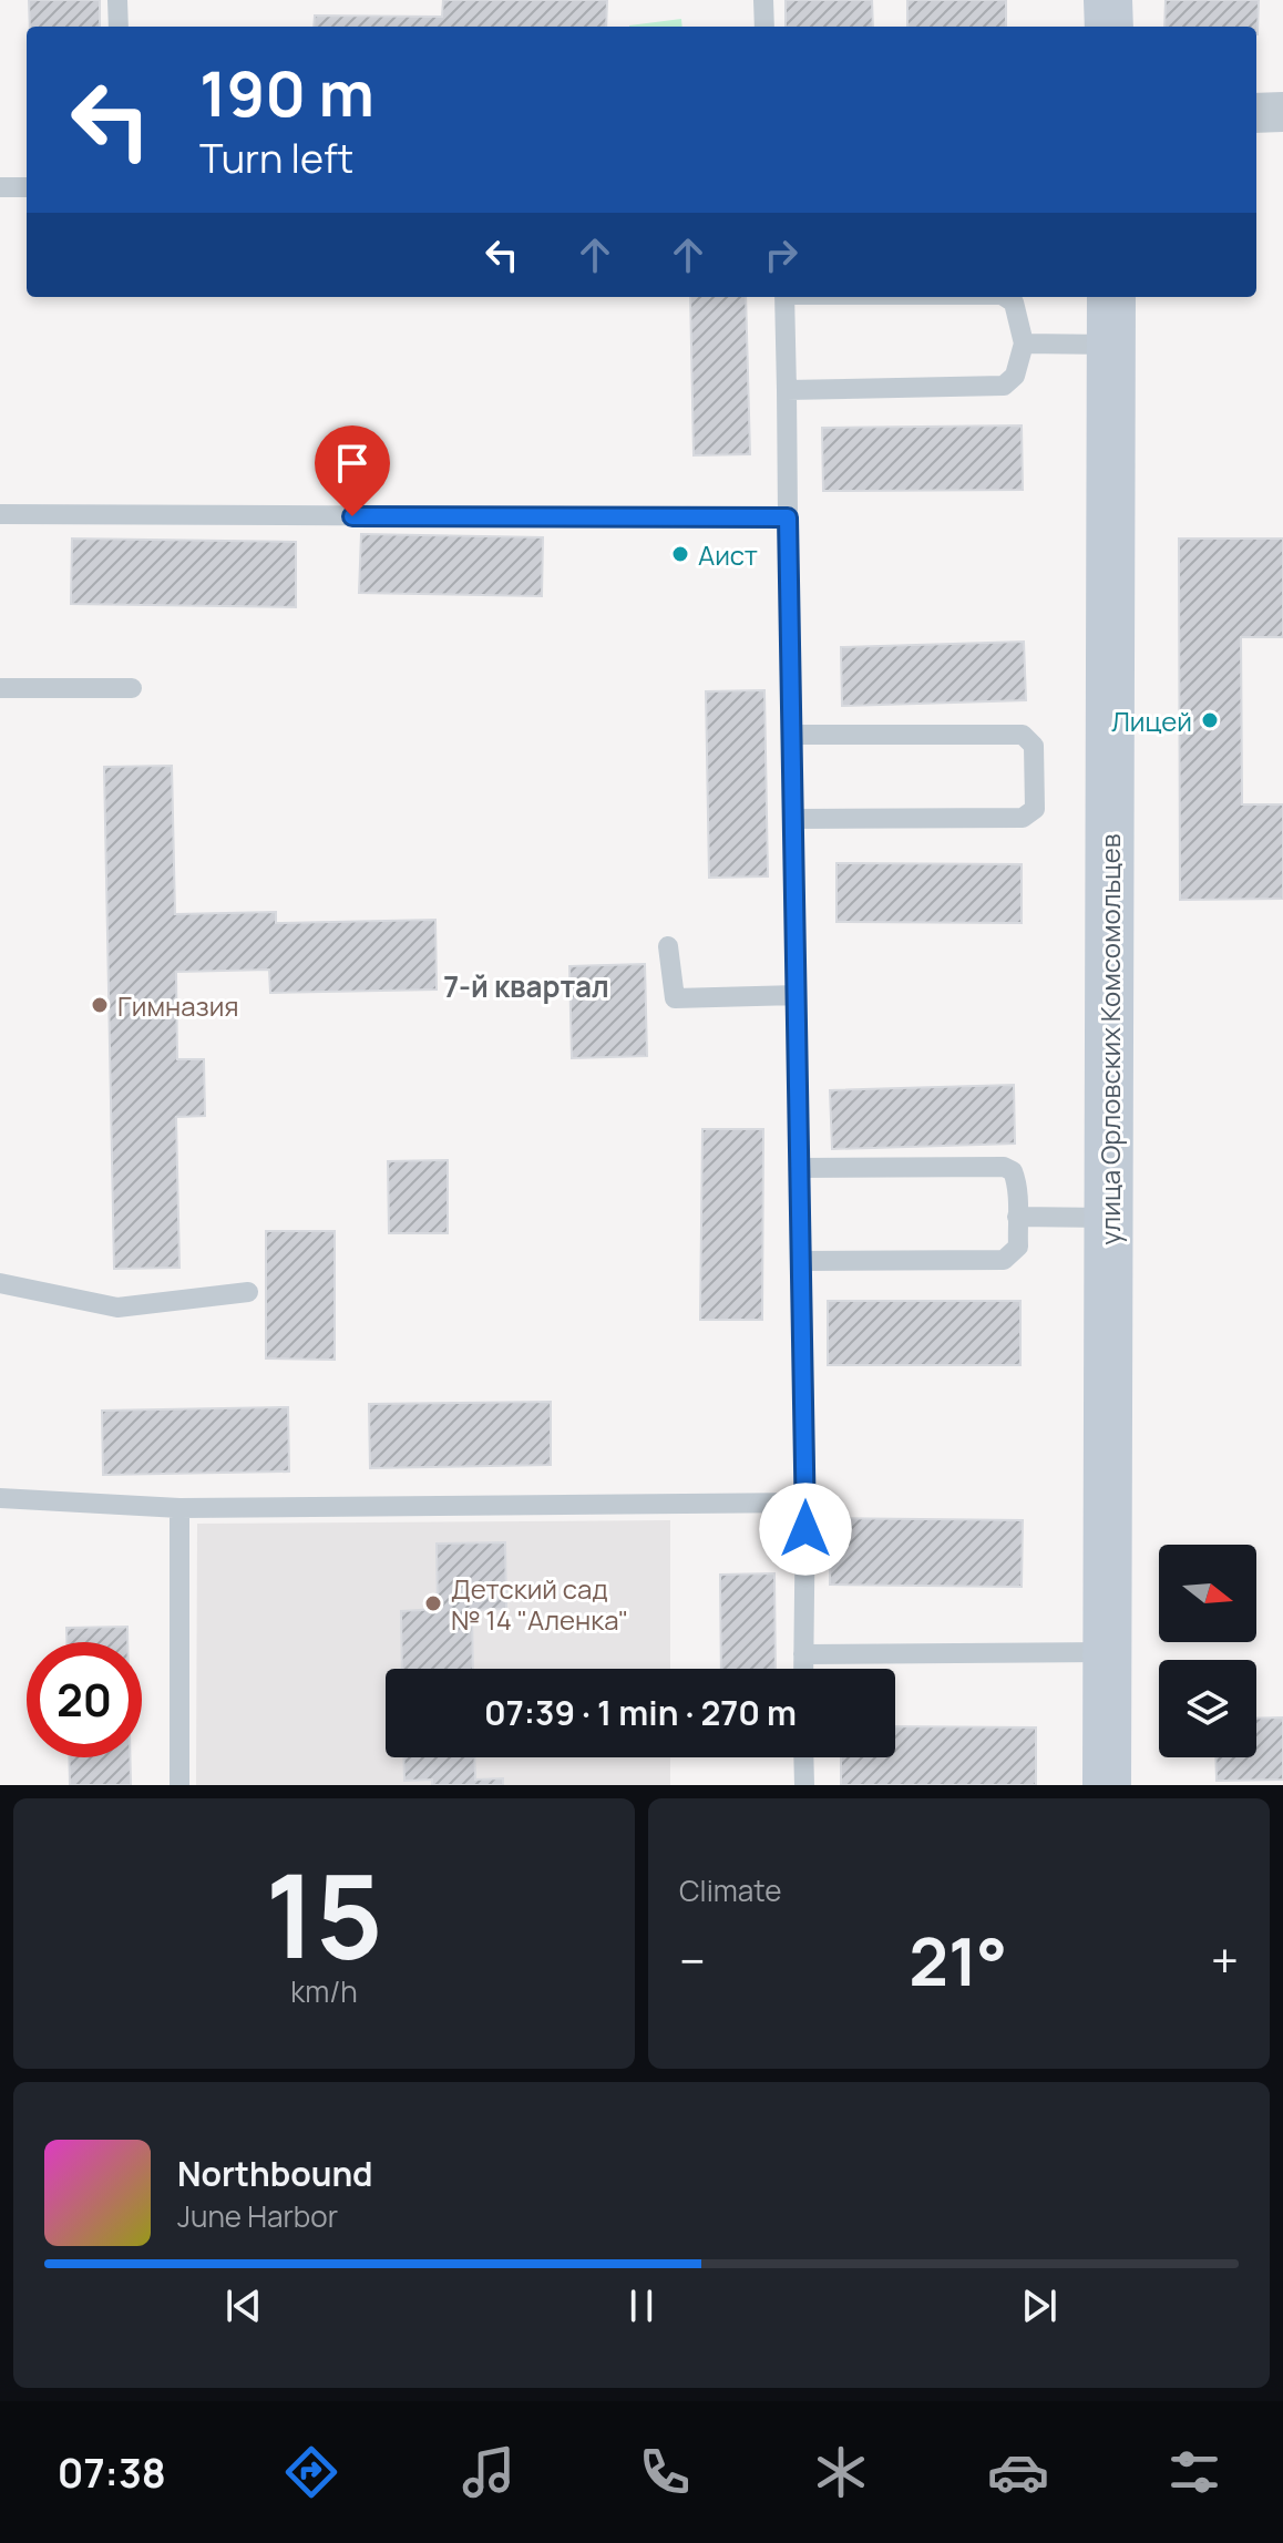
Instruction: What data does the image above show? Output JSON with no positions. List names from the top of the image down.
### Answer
{
  "streets": {
    "street": ["улица Орловских Комсомольцев"]
  },
  "districts": ["7-й квартал"],
  "places": [
    "Аист",
    "Лицей",
    "Гимназия",
    "Детский сад № 14 \"Аленка\""
  ],
  "north": "right",
  "page": {
    "turn": ["190 m", "Turn left"],
    "limit": "20",
    "trip": "07:39 · 1 min · 270 m",
    "tile": [
      ["15", "km/h"],
      "Climate"
    ],
    "heat": ["−", "21°", "+"],
    "song": ["Northbound", "June Harbor"],
    "tabs": "07:38"
  }
}
